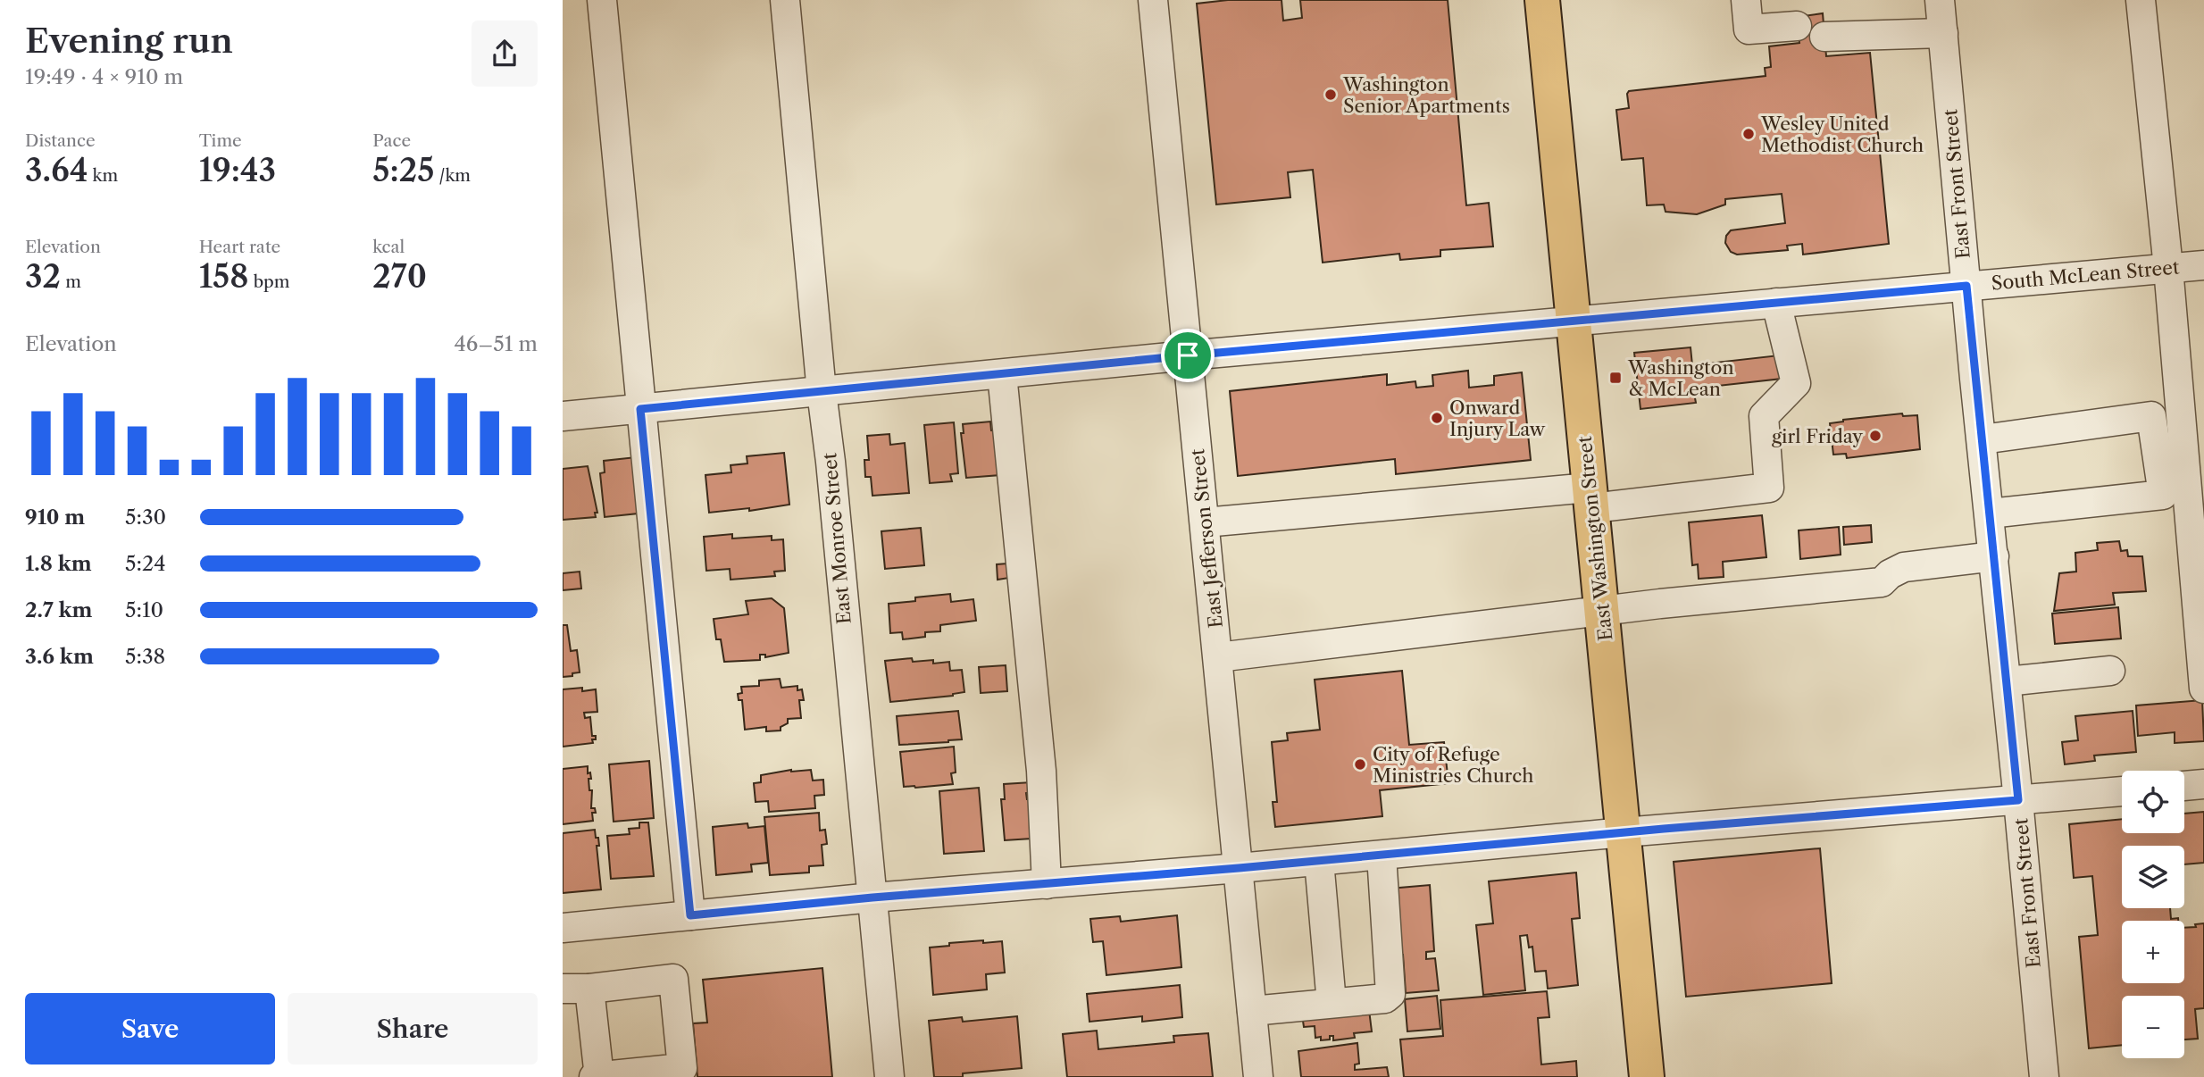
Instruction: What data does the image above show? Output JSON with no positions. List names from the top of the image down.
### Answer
{
  "streets": {
    "main road": ["East Washington Street"],
    "street": [
      "East Front Street",
      "South McLean Street",
      "East Monroe Street",
      "East Jefferson Street"
    ]
  },
  "crossings": [
    ["East Front Street", "South McLean Street"],
    ["South McLean Street", "East Monroe Street"],
    ["South McLean Street", "East Jefferson Street"],
    ["South McLean Street", "East Washington Street"]
  ],
  "places": {
    "other": [
      "Washington Senior Apartments",
      "Wesley United Methodist Church",
      "Onward Injury Law",
      "girl Friday",
      "City of Refuge Ministries Church"
    ],
    "transit": ["Washington & McLean"]
  },
  "page": {
    "heading": ["Evening run", "19:49 · 4 × 910 m"],
    "stats": [
      ["Distance", "3.64 km"],
      ["Time", "19:43"],
      ["Pace", "5:25 /km"],
      ["Elevation", "32 m"],
      ["Heart rate", "158 bpm"],
      ["kcal", "270"]
    ],
    "chart": ["Elevation", "46–51 m"],
    "list": [
      {
        "name": "910 m",
        "note": "5:30"
      },
      {
        "name": "1.8 km",
        "note": "5:24"
      },
      {
        "name": "2.7 km",
        "note": "5:10"
      },
      {
        "name": "3.6 km",
        "note": "5:38"
      }
    ],
    "map_buttons": ["+", "−"],
    "buttons": ["Save", "Share"]
  }
}
